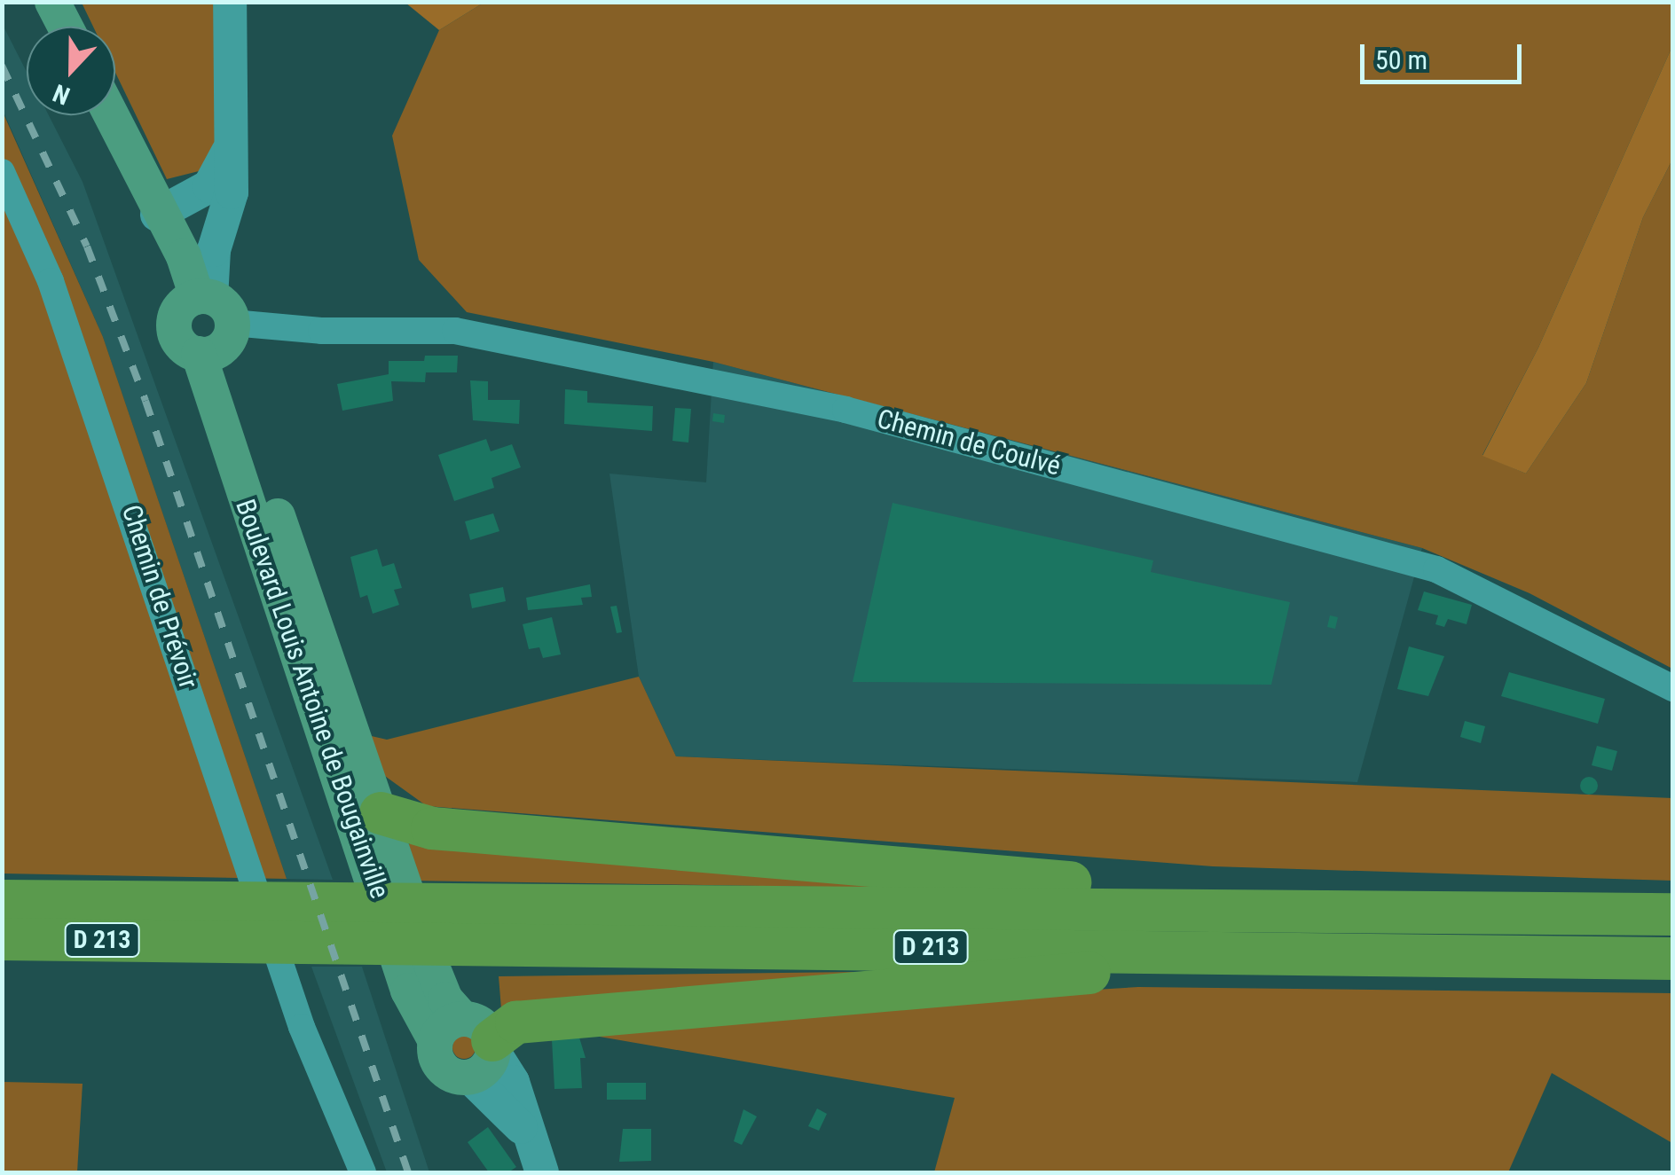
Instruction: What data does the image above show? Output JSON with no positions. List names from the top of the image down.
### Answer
{
  "streets": {
    "highway": ["D 213"],
    "main road": ["Boulevard Louis Antoine de Bougainville"],
    "street": ["Chemin de Coulvé", "Chemin de Prévoir"]
  },
  "crossings": [
    ["Chemin de Coulvé", "Boulevard Louis Antoine de Bougainville"]
  ],
  "scale_bar": "50 m",
  "north": "bottom"
}
